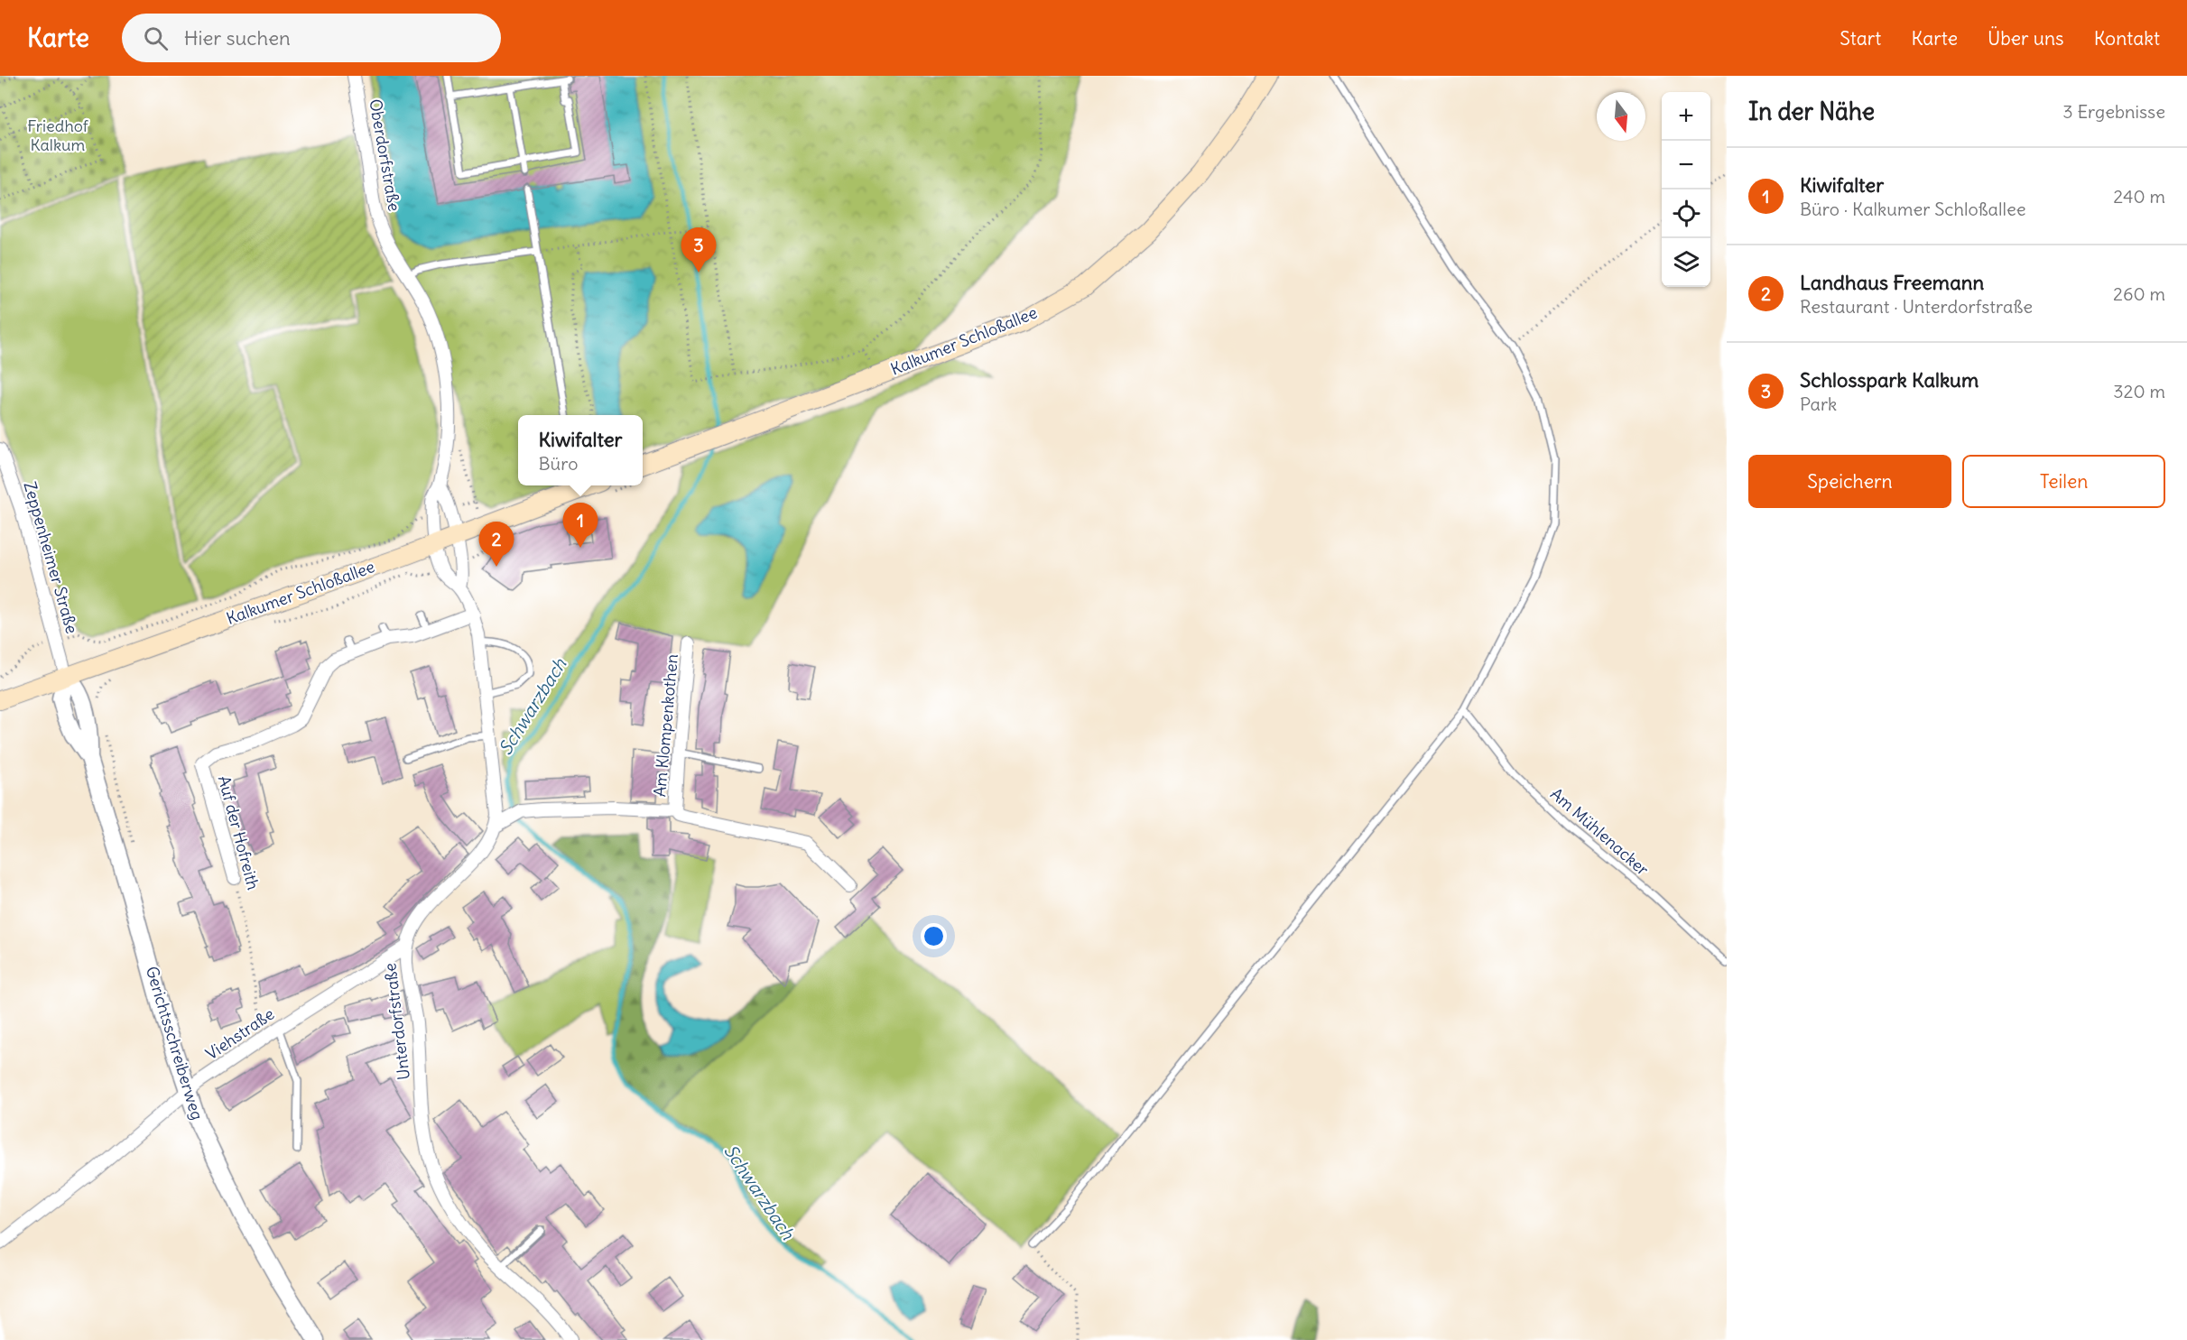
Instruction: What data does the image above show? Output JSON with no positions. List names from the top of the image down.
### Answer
{
  "streets": {
    "main road": ["Kalkumer Schloßallee"],
    "street": [
      "Oberdorfstraße",
      "Zeppenheimer Straße",
      "Am Klompenkothen",
      "Auf der Hofreith",
      "Unterdorfstraße",
      "Viehstraße",
      "Gerichtsschreiberweg"
    ],
    "lane": ["Am Mühlenacker"]
  },
  "crossings": [
    ["Oberdorfstraße", "Kalkumer Schloßallee"],
    ["Kalkumer Schloßallee", "Zeppenheimer Straße"],
    ["Kalkumer Schloßallee", "Gerichtsschreiberweg"],
    ["Zeppenheimer Straße", "Gerichtsschreiberweg"],
    ["Am Klompenkothen", "Unterdorfstraße"],
    ["Auf der Hofreith", "Viehstraße"],
    ["Unterdorfstraße", "Viehstraße"],
    ["Viehstraße", "Gerichtsschreiberweg"]
  ],
  "water": ["Schwarzbach"],
  "parks": ["Friedhof Kalkum"],
  "north": "bottom",
  "page": {
    "header": "Karte",
    "search": "Hier suchen",
    "nav": [
      "Start",
      "Karte",
      "Über uns",
      "Kontakt"
    ],
    "heading": ["In der Nähe", "3 Ergebnisse"],
    "map_buttons": ["+", "−"],
    "list": [
      {
        "mark": "1",
        "name": "Kiwifalter",
        "note": "Büro · Kalkumer Schloßallee",
        "value": "240 m"
      },
      {
        "mark": "2",
        "name": "Landhaus Freemann",
        "note": "Restaurant · Unterdorfstraße",
        "value": "260 m"
      },
      {
        "mark": "3",
        "name": "Schlosspark Kalkum",
        "note": "Park",
        "value": "320 m"
      }
    ],
    "pins": ["3", "1", "2"],
    "popup": ["Kiwifalter", "Büro"],
    "buttons": ["Speichern", "Teilen"]
  }
}
